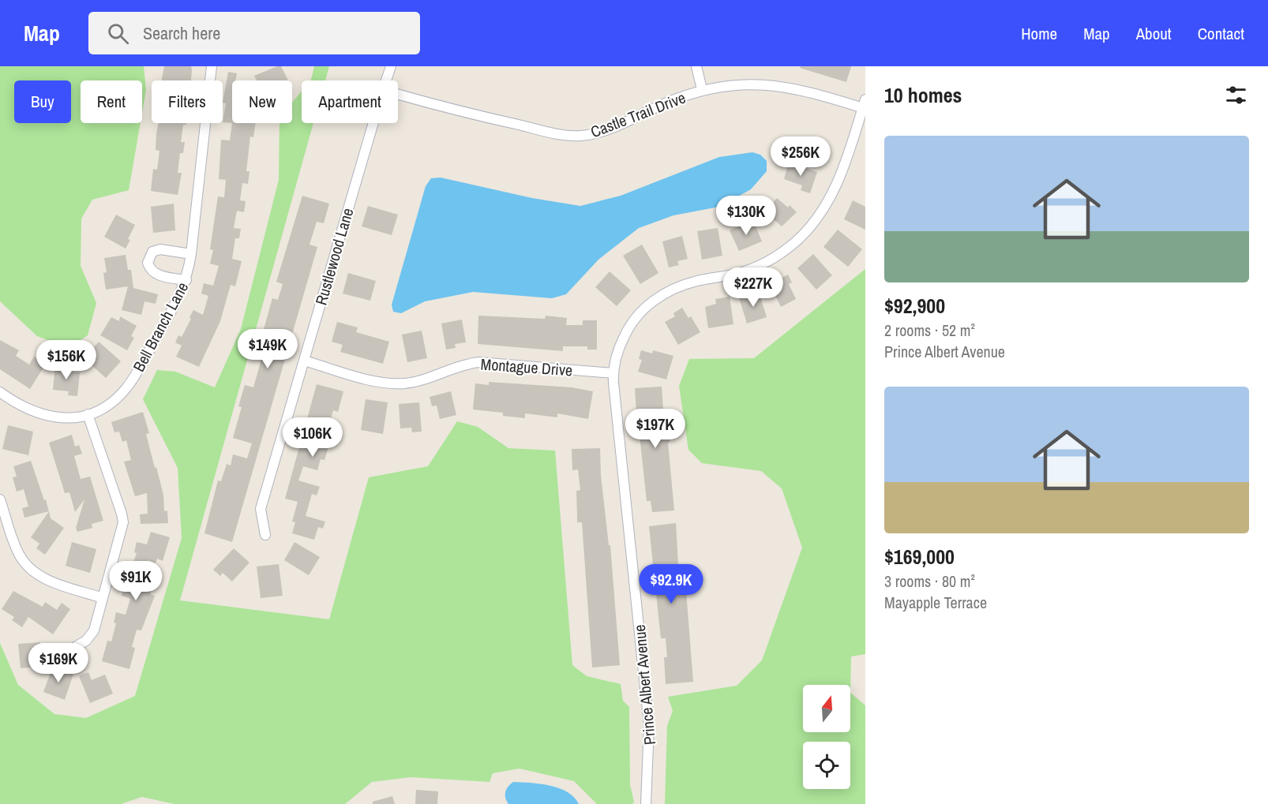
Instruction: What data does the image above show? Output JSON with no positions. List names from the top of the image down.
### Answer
{
  "streets": {
    "street": [
      "Castle Trail Drive",
      "Rustlewood Lane",
      "Bell Branch Lane",
      "Montague Drive",
      "Prince Albert Avenue"
    ]
  },
  "crossings": [
    ["Castle Trail Drive", "Prince Albert Avenue"],
    ["Rustlewood Lane", "Montague Drive"],
    ["Montague Drive", "Prince Albert Avenue"]
  ],
  "north": "top",
  "page": {
    "header": "Map",
    "search": "Search here",
    "nav": [
      "Home",
      "Map",
      "About",
      "Contact"
    ],
    "heading": "10 homes",
    "chip": [
      "Buy",
      "Rent",
      "Filters",
      "New",
      "Apartment"
    ],
    "list": [
      {
        "name": "$92,900",
        "note": "2 rooms · 52 m² · Prince Albert Avenue"
      },
      {
        "name": "$169,000",
        "note": "3 rooms · 80 m² · Mayapple Terrace"
      }
    ],
    "price": [
      "$256K",
      "$130K",
      "$227K",
      "$149K",
      "$156K",
      "$197K",
      "$106K",
      "$91K",
      "$92.9K",
      "$169K"
    ]
  }
}
